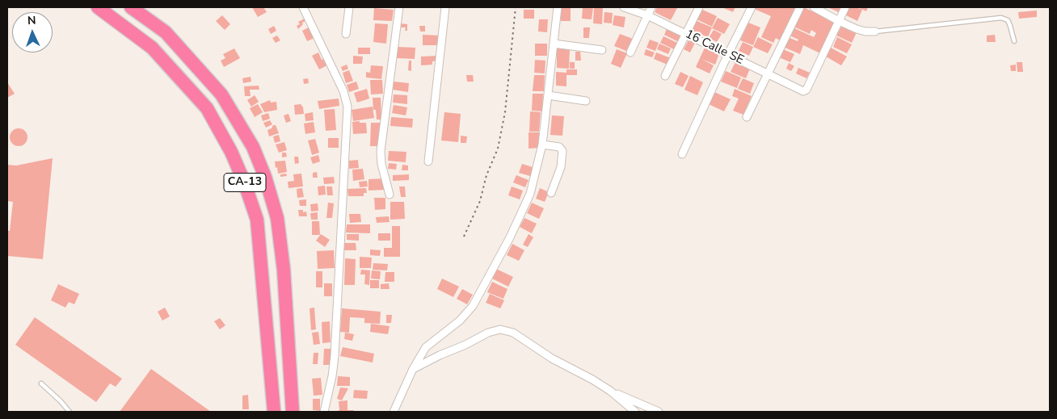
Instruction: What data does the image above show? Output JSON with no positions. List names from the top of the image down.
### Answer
{
  "streets": {
    "highway": ["CA-13"],
    "street": ["16 Calle SE"]
  },
  "north": "top"
}
